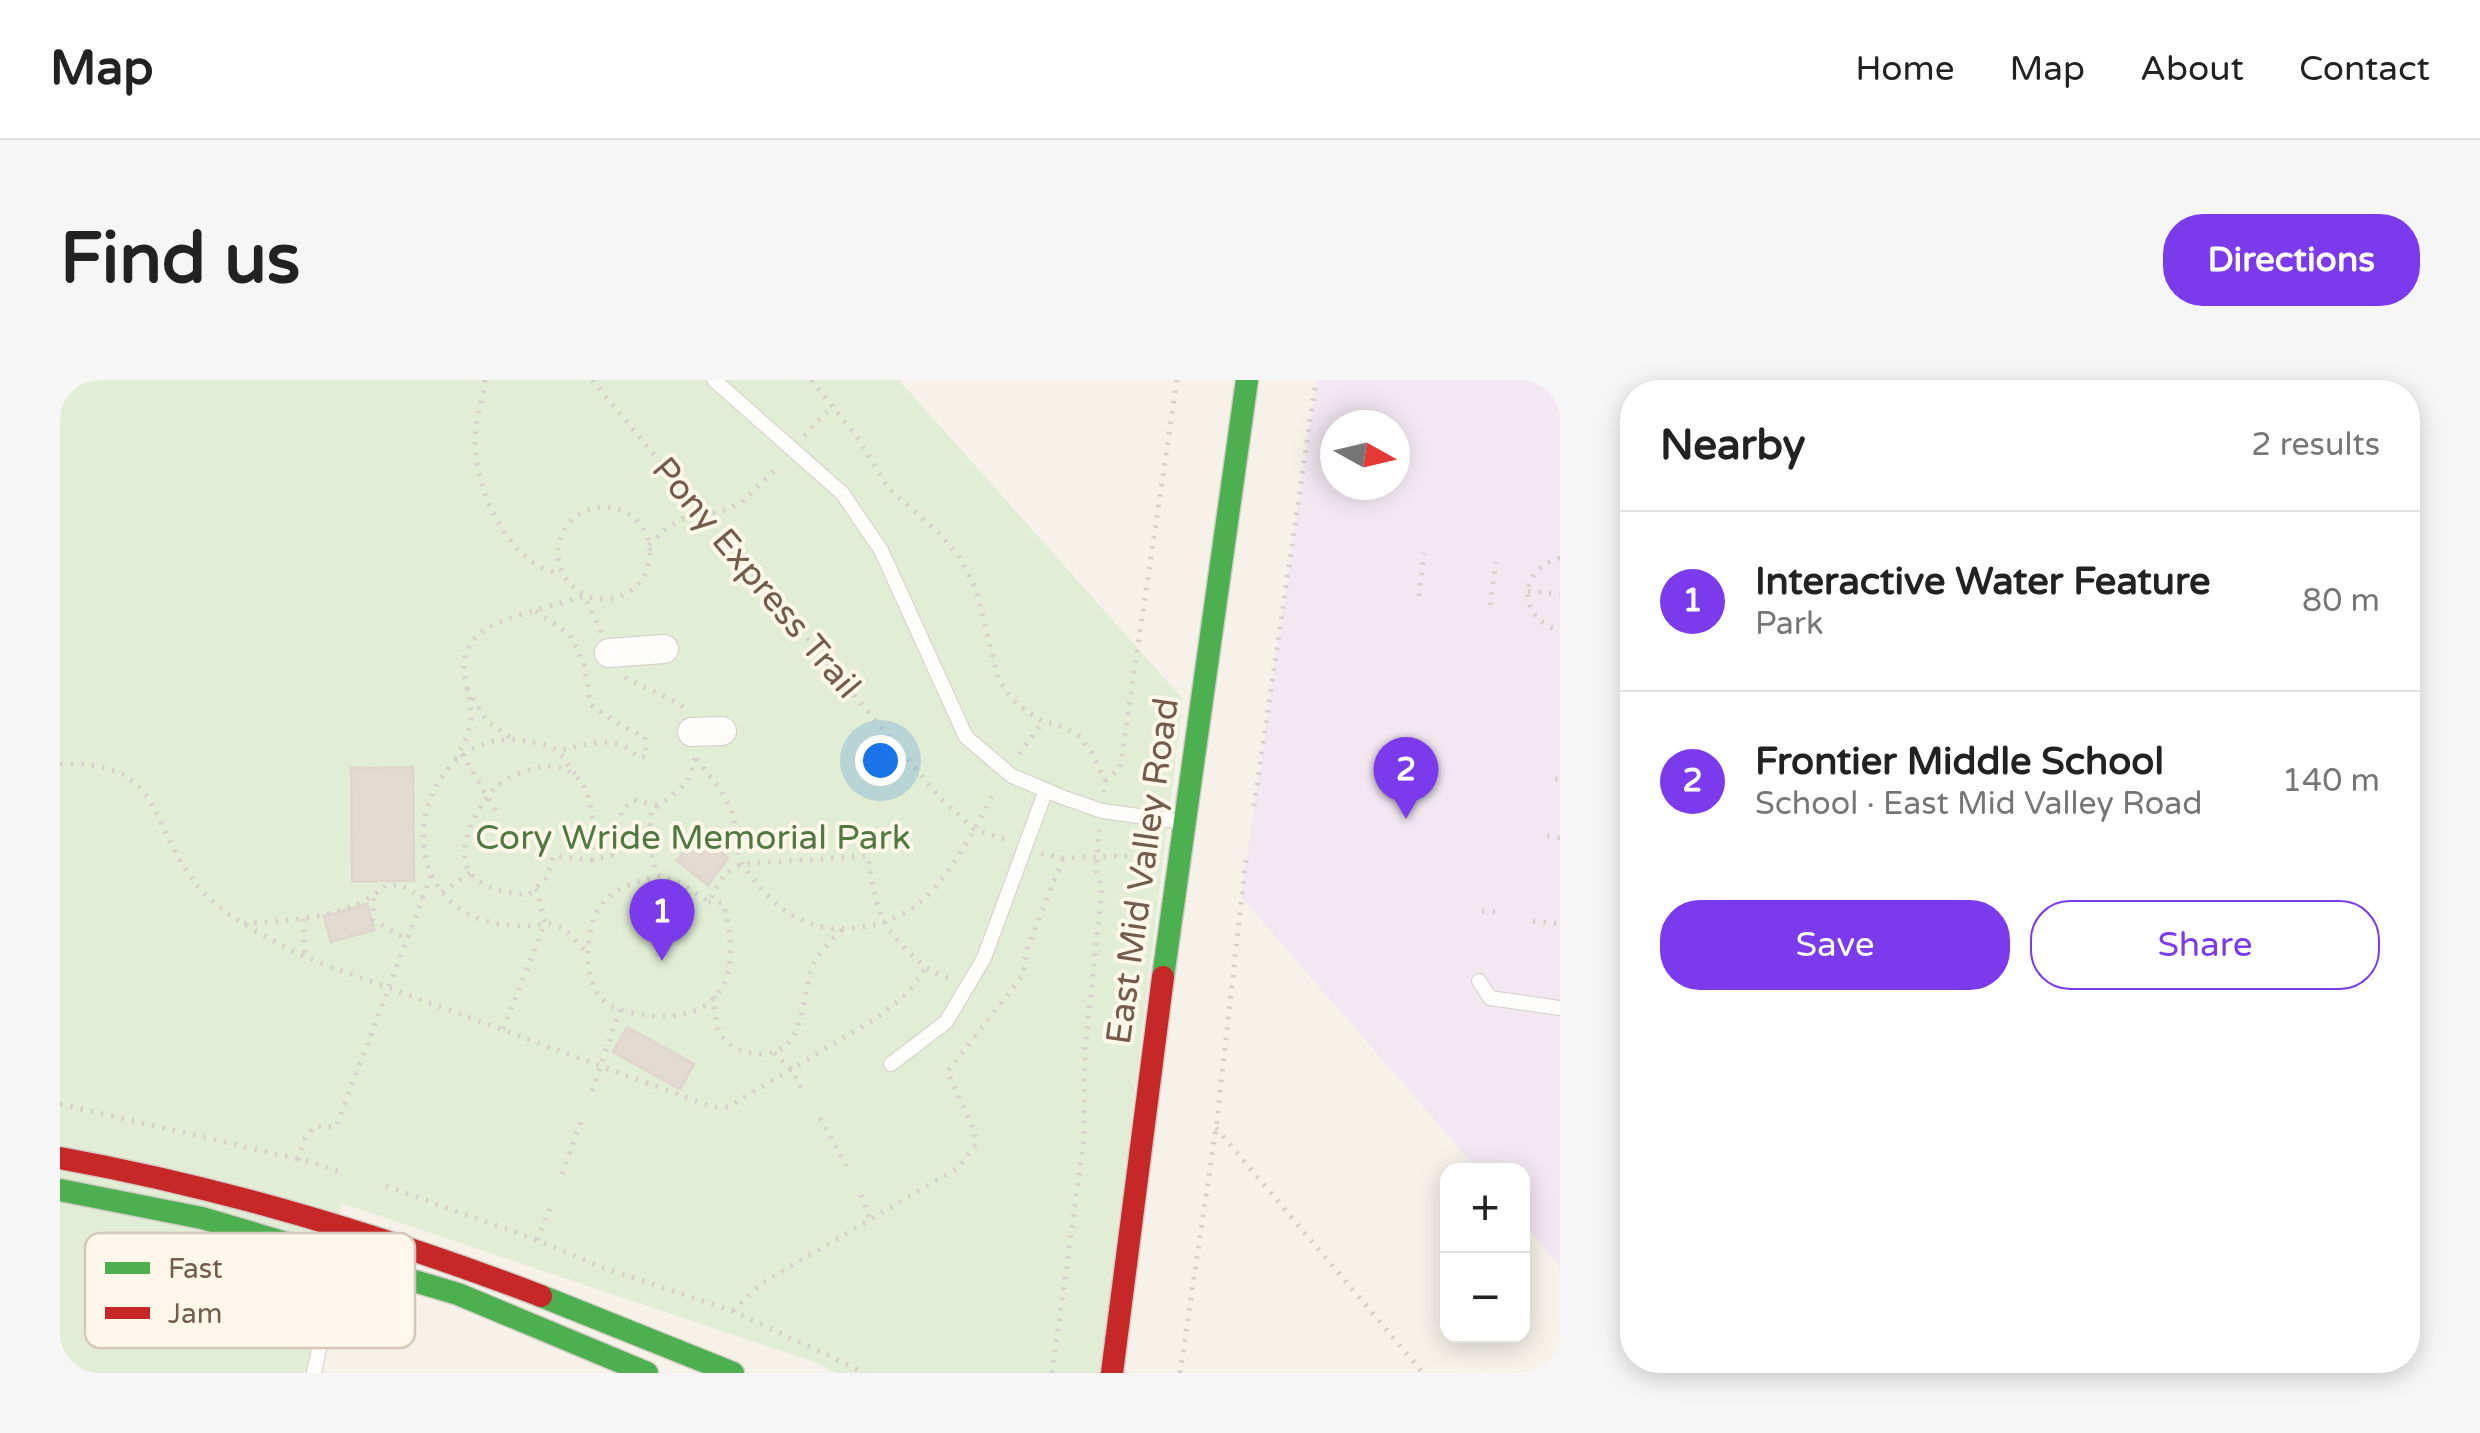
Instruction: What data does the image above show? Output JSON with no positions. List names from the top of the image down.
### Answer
{
  "streets": {
    "main road": ["East Mid Valley Road"],
    "path": ["Pony Express Trail"]
  },
  "parks": ["Cory Wride Memorial Park"],
  "legend": ["Fast", "Jam"],
  "north": "right",
  "page": {
    "header": "Map",
    "nav": [
      "Home",
      "Map",
      "About",
      "Contact"
    ],
    "buttons": [
      "Directions",
      ["Save", "Share"]
    ],
    "title": "Find us",
    "heading": ["Nearby", "2 results"],
    "list": [
      {
        "mark": "1",
        "name": "Interactive Water Feature",
        "note": "Park",
        "value": "80 m"
      },
      {
        "mark": "2",
        "name": "Frontier Middle School",
        "note": "School · East Mid Valley Road",
        "value": "140 m"
      }
    ],
    "pins": ["2", "1"],
    "map_buttons": ["+", "−"]
  }
}
